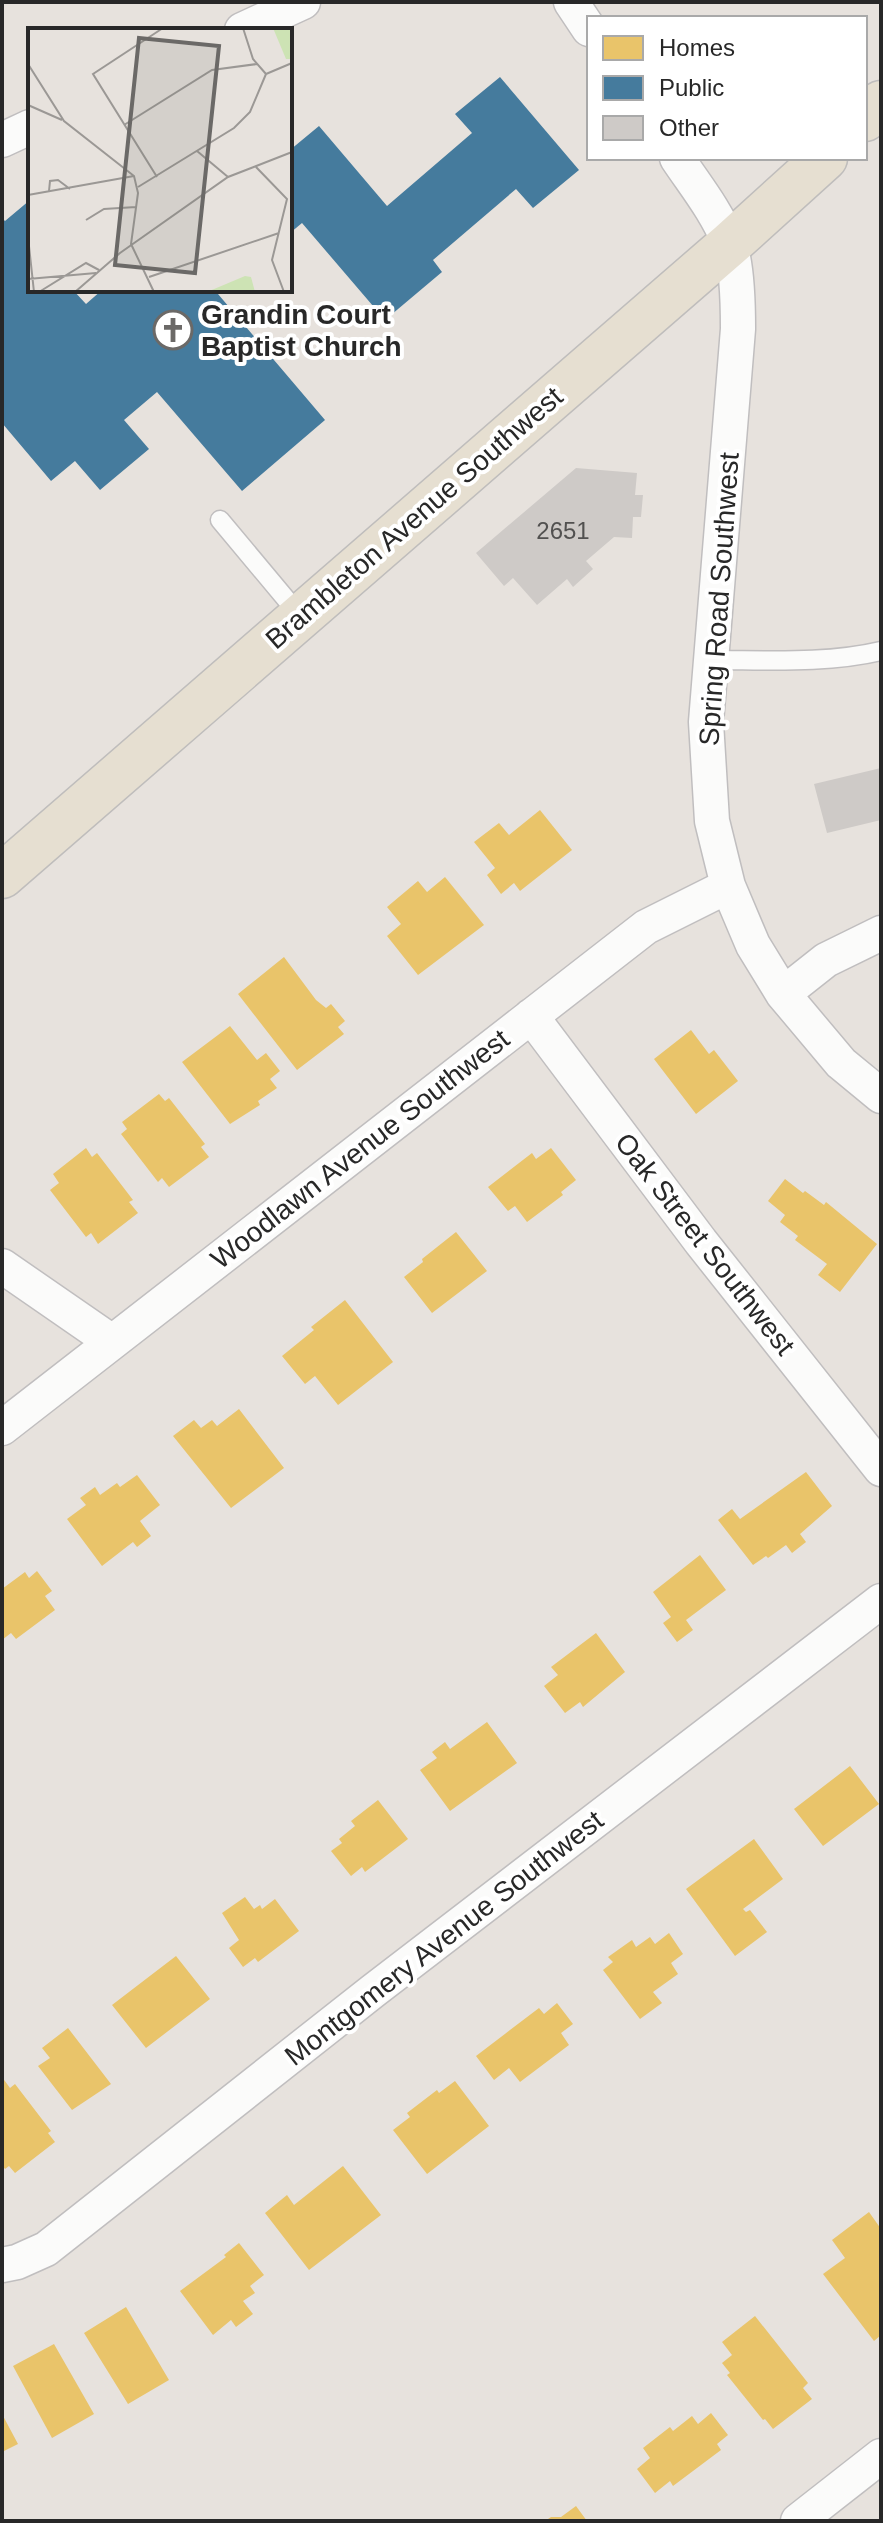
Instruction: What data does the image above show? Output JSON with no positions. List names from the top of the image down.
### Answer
{
  "streets": {
    "main road": ["Brambleton Avenue Southwest"],
    "street": [
      "Spring Road Southwest",
      "Woodlawn Avenue Southwest",
      "Oak Street Southwest",
      "Montgomery Avenue Southwest"
    ]
  },
  "crossings": [
    ["Brambleton Avenue Southwest", "Spring Road Southwest"],
    ["Spring Road Southwest", "Woodlawn Avenue Southwest"],
    ["Woodlawn Avenue Southwest", "Oak Street Southwest"]
  ],
  "places": {
    "church": ["Grandin Court Baptist Church"]
  },
  "house_numbers": ["2651"],
  "legend": ["Homes", "Public", "Other"]
}
